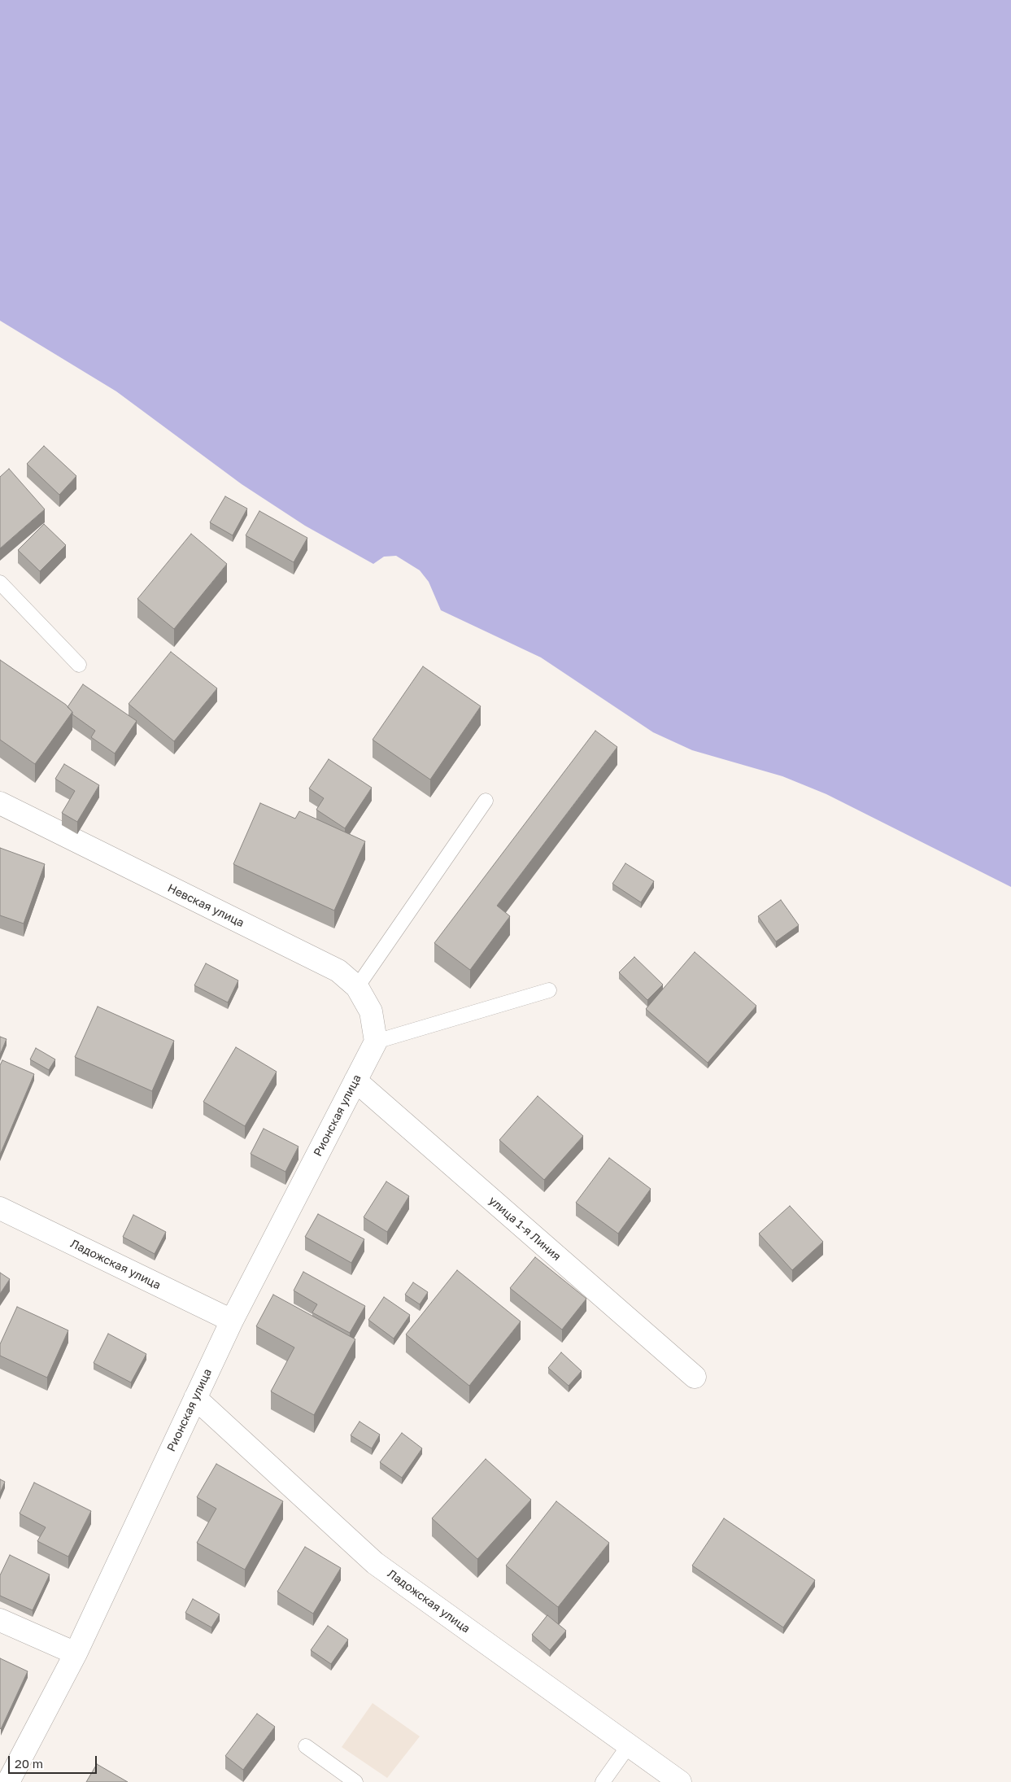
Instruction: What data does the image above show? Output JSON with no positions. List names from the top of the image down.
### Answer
{
  "streets": {
    "street": [
      "Невская улица",
      "Рионская улица",
      "улица 1-я Линия",
      "Ладожская улица"
    ]
  },
  "crossings": [
    ["Невская улица", "Рионская улица"],
    ["Рионская улица", "улица 1-я Линия"],
    ["Рионская улица", "Ладожская улица"]
  ],
  "scale_bar": "20 m"
}
